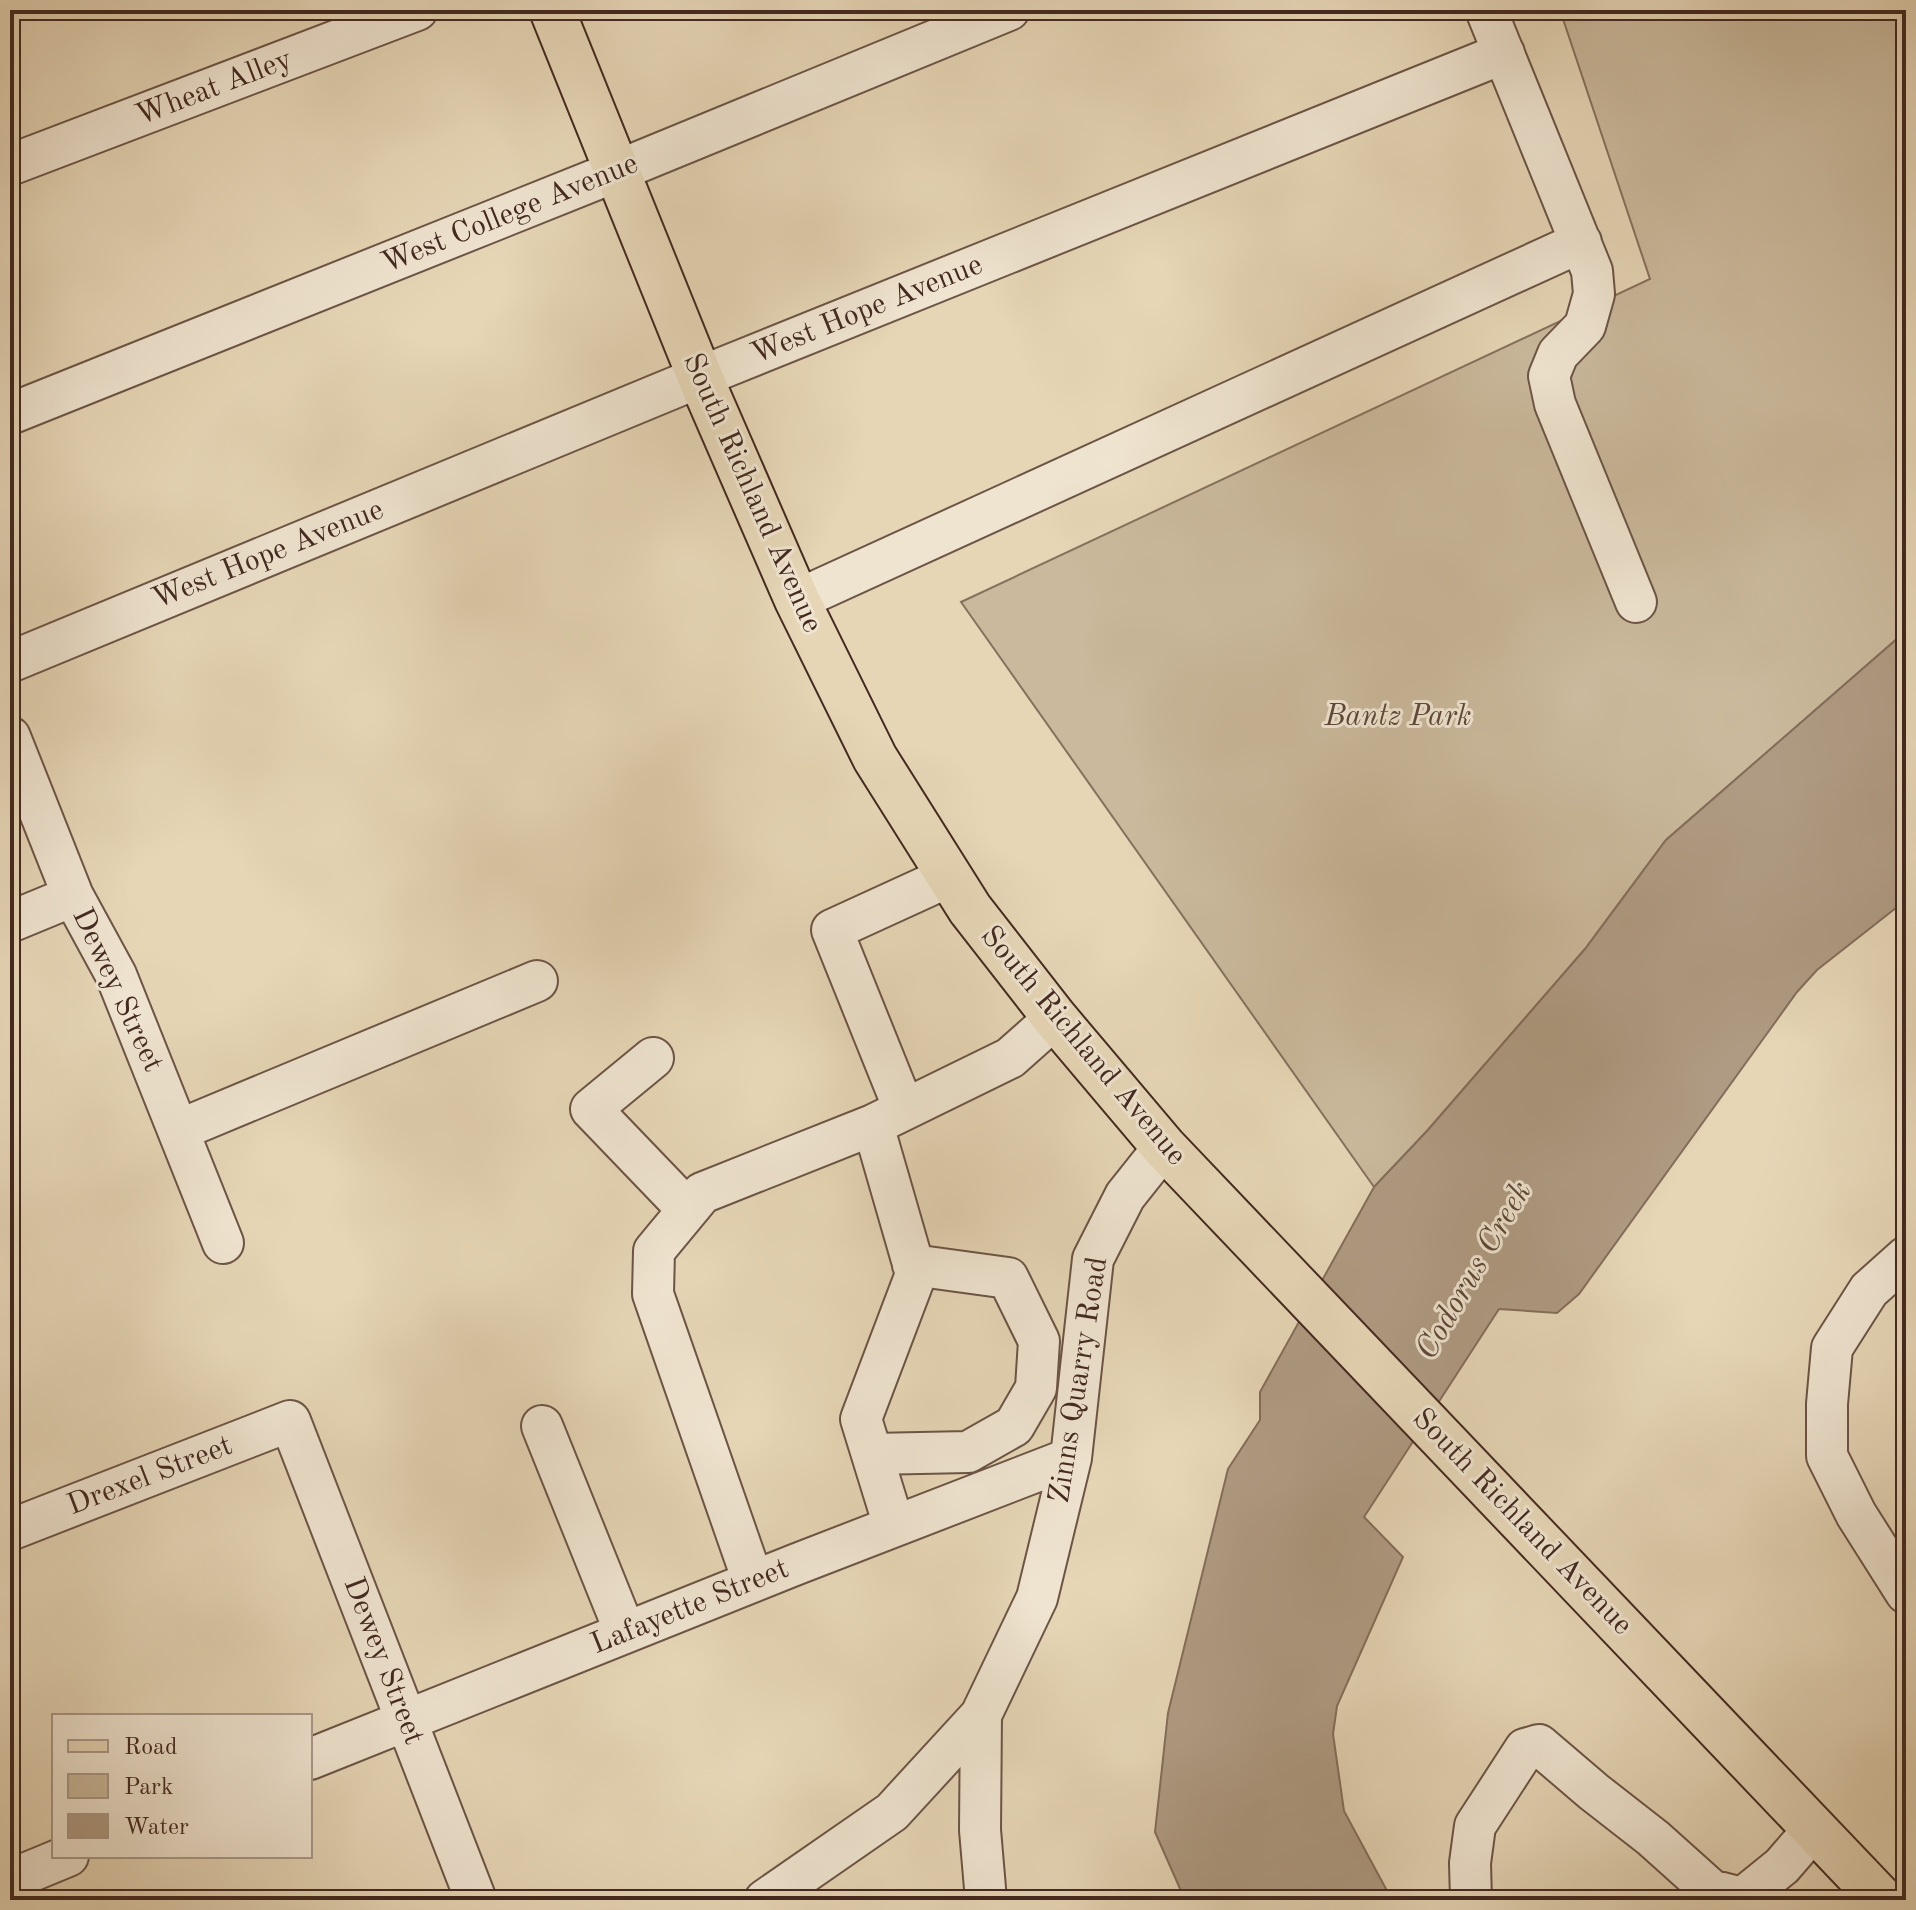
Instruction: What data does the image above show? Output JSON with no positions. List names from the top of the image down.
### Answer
{
  "streets": {
    "main road": ["South Richland Avenue"],
    "street": [
      "Wheat Alley",
      "West College Avenue",
      "West Hope Avenue",
      "Dewey Street",
      "Zinns Quarry Road",
      "Drexel Street",
      "Lafayette Street"
    ]
  },
  "crossings": [
    ["West College Avenue", "South Richland Avenue"],
    ["West Hope Avenue", "South Richland Avenue"],
    ["South Richland Avenue", "Zinns Quarry Road"],
    ["Dewey Street", "Drexel Street"],
    ["Dewey Street", "Lafayette Street"],
    ["Zinns Quarry Road", "Lafayette Street"]
  ],
  "water": ["Codorus Creek"],
  "parks": ["Bantz Park"],
  "legend": ["Road", "Park", "Water"]
}
